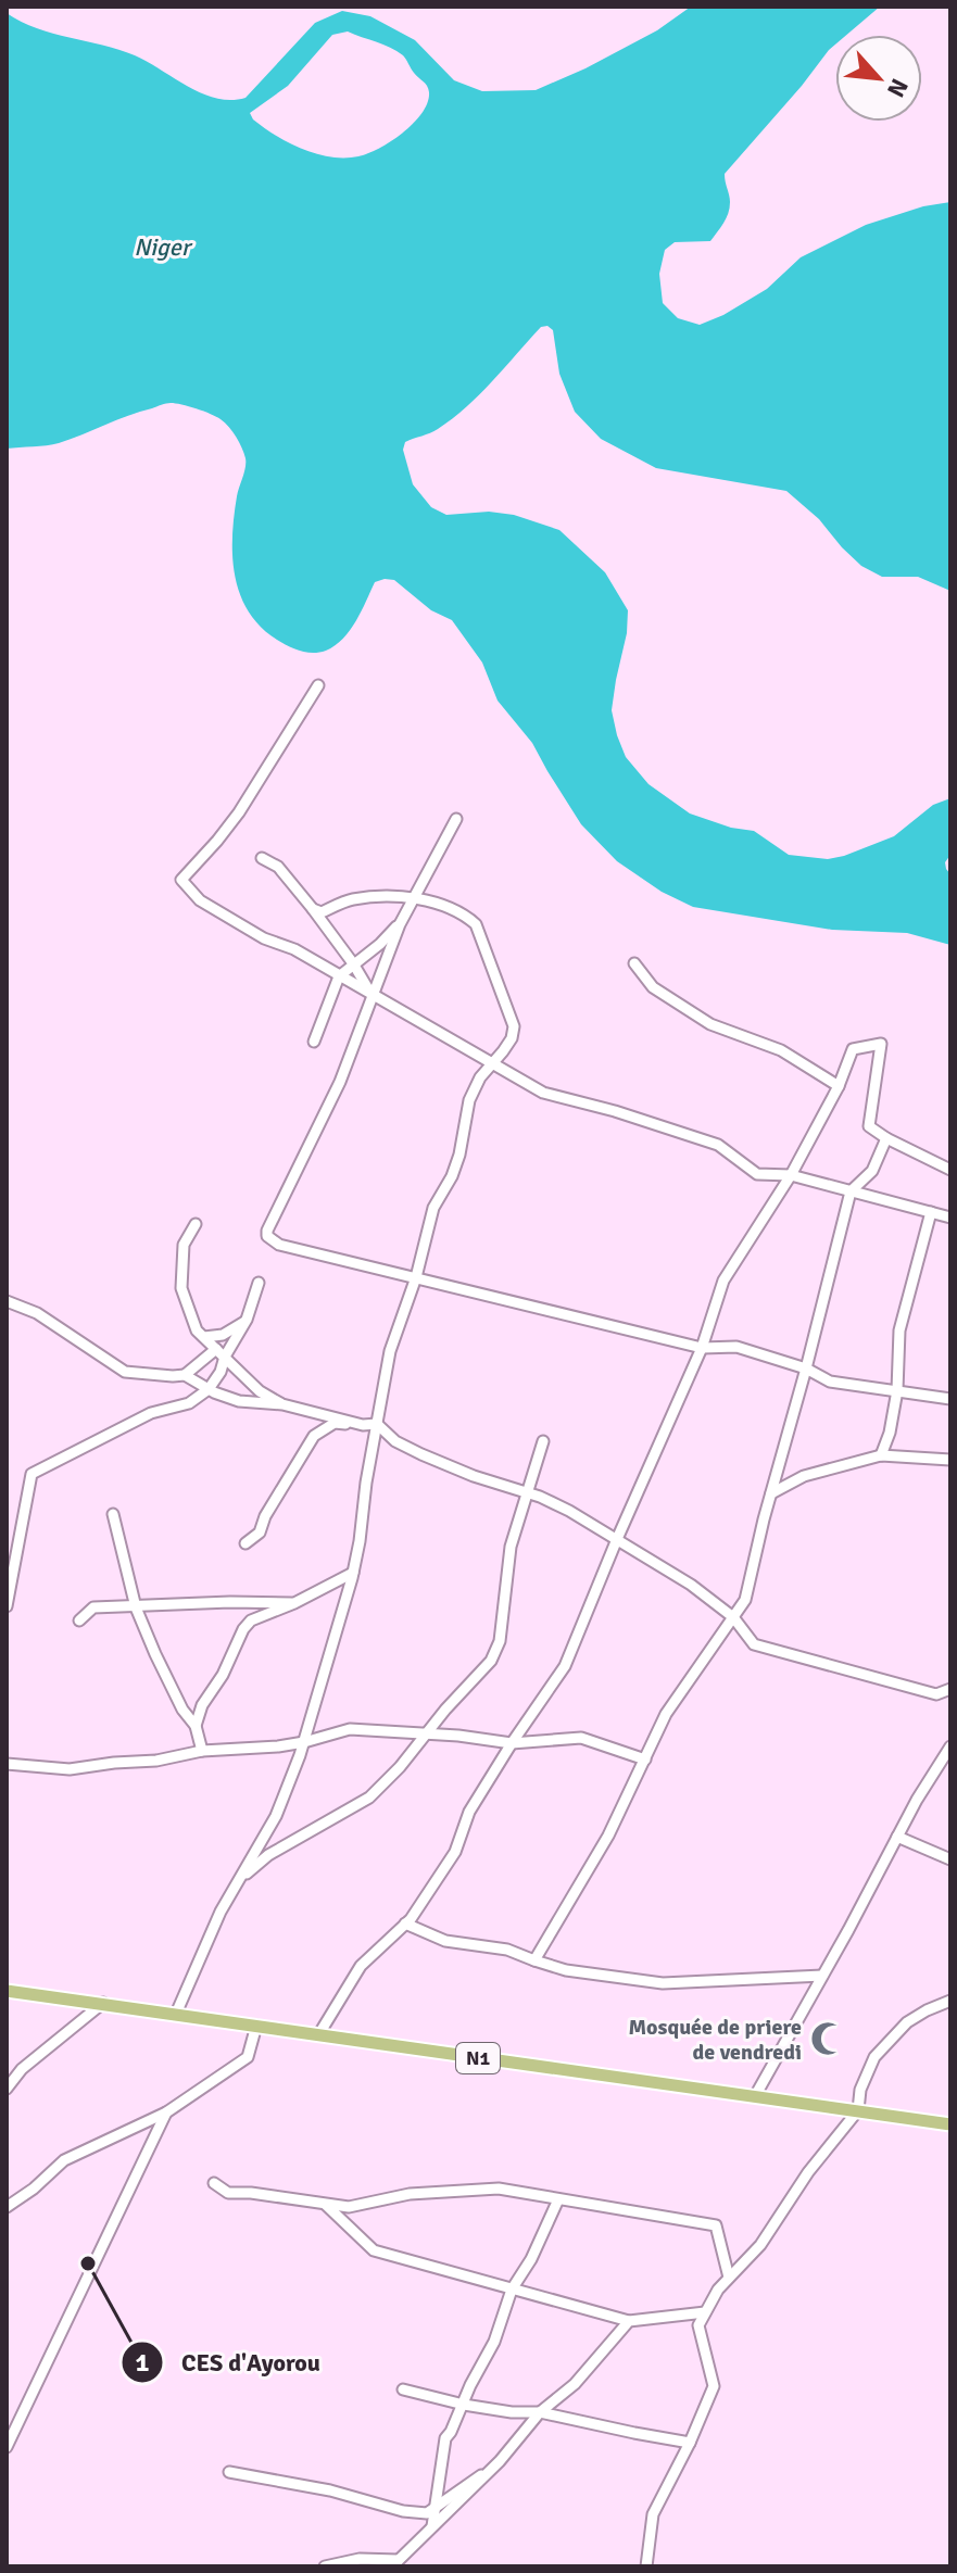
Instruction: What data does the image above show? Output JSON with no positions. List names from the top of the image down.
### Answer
{
  "streets": {
    "main road": ["N1"]
  },
  "water": ["Niger"],
  "places": {
    "mosque": ["Mosquée de priere de vendredi"],
    "other": ["CES d'Ayorou"]
  },
  "north": "bottom right"
}
